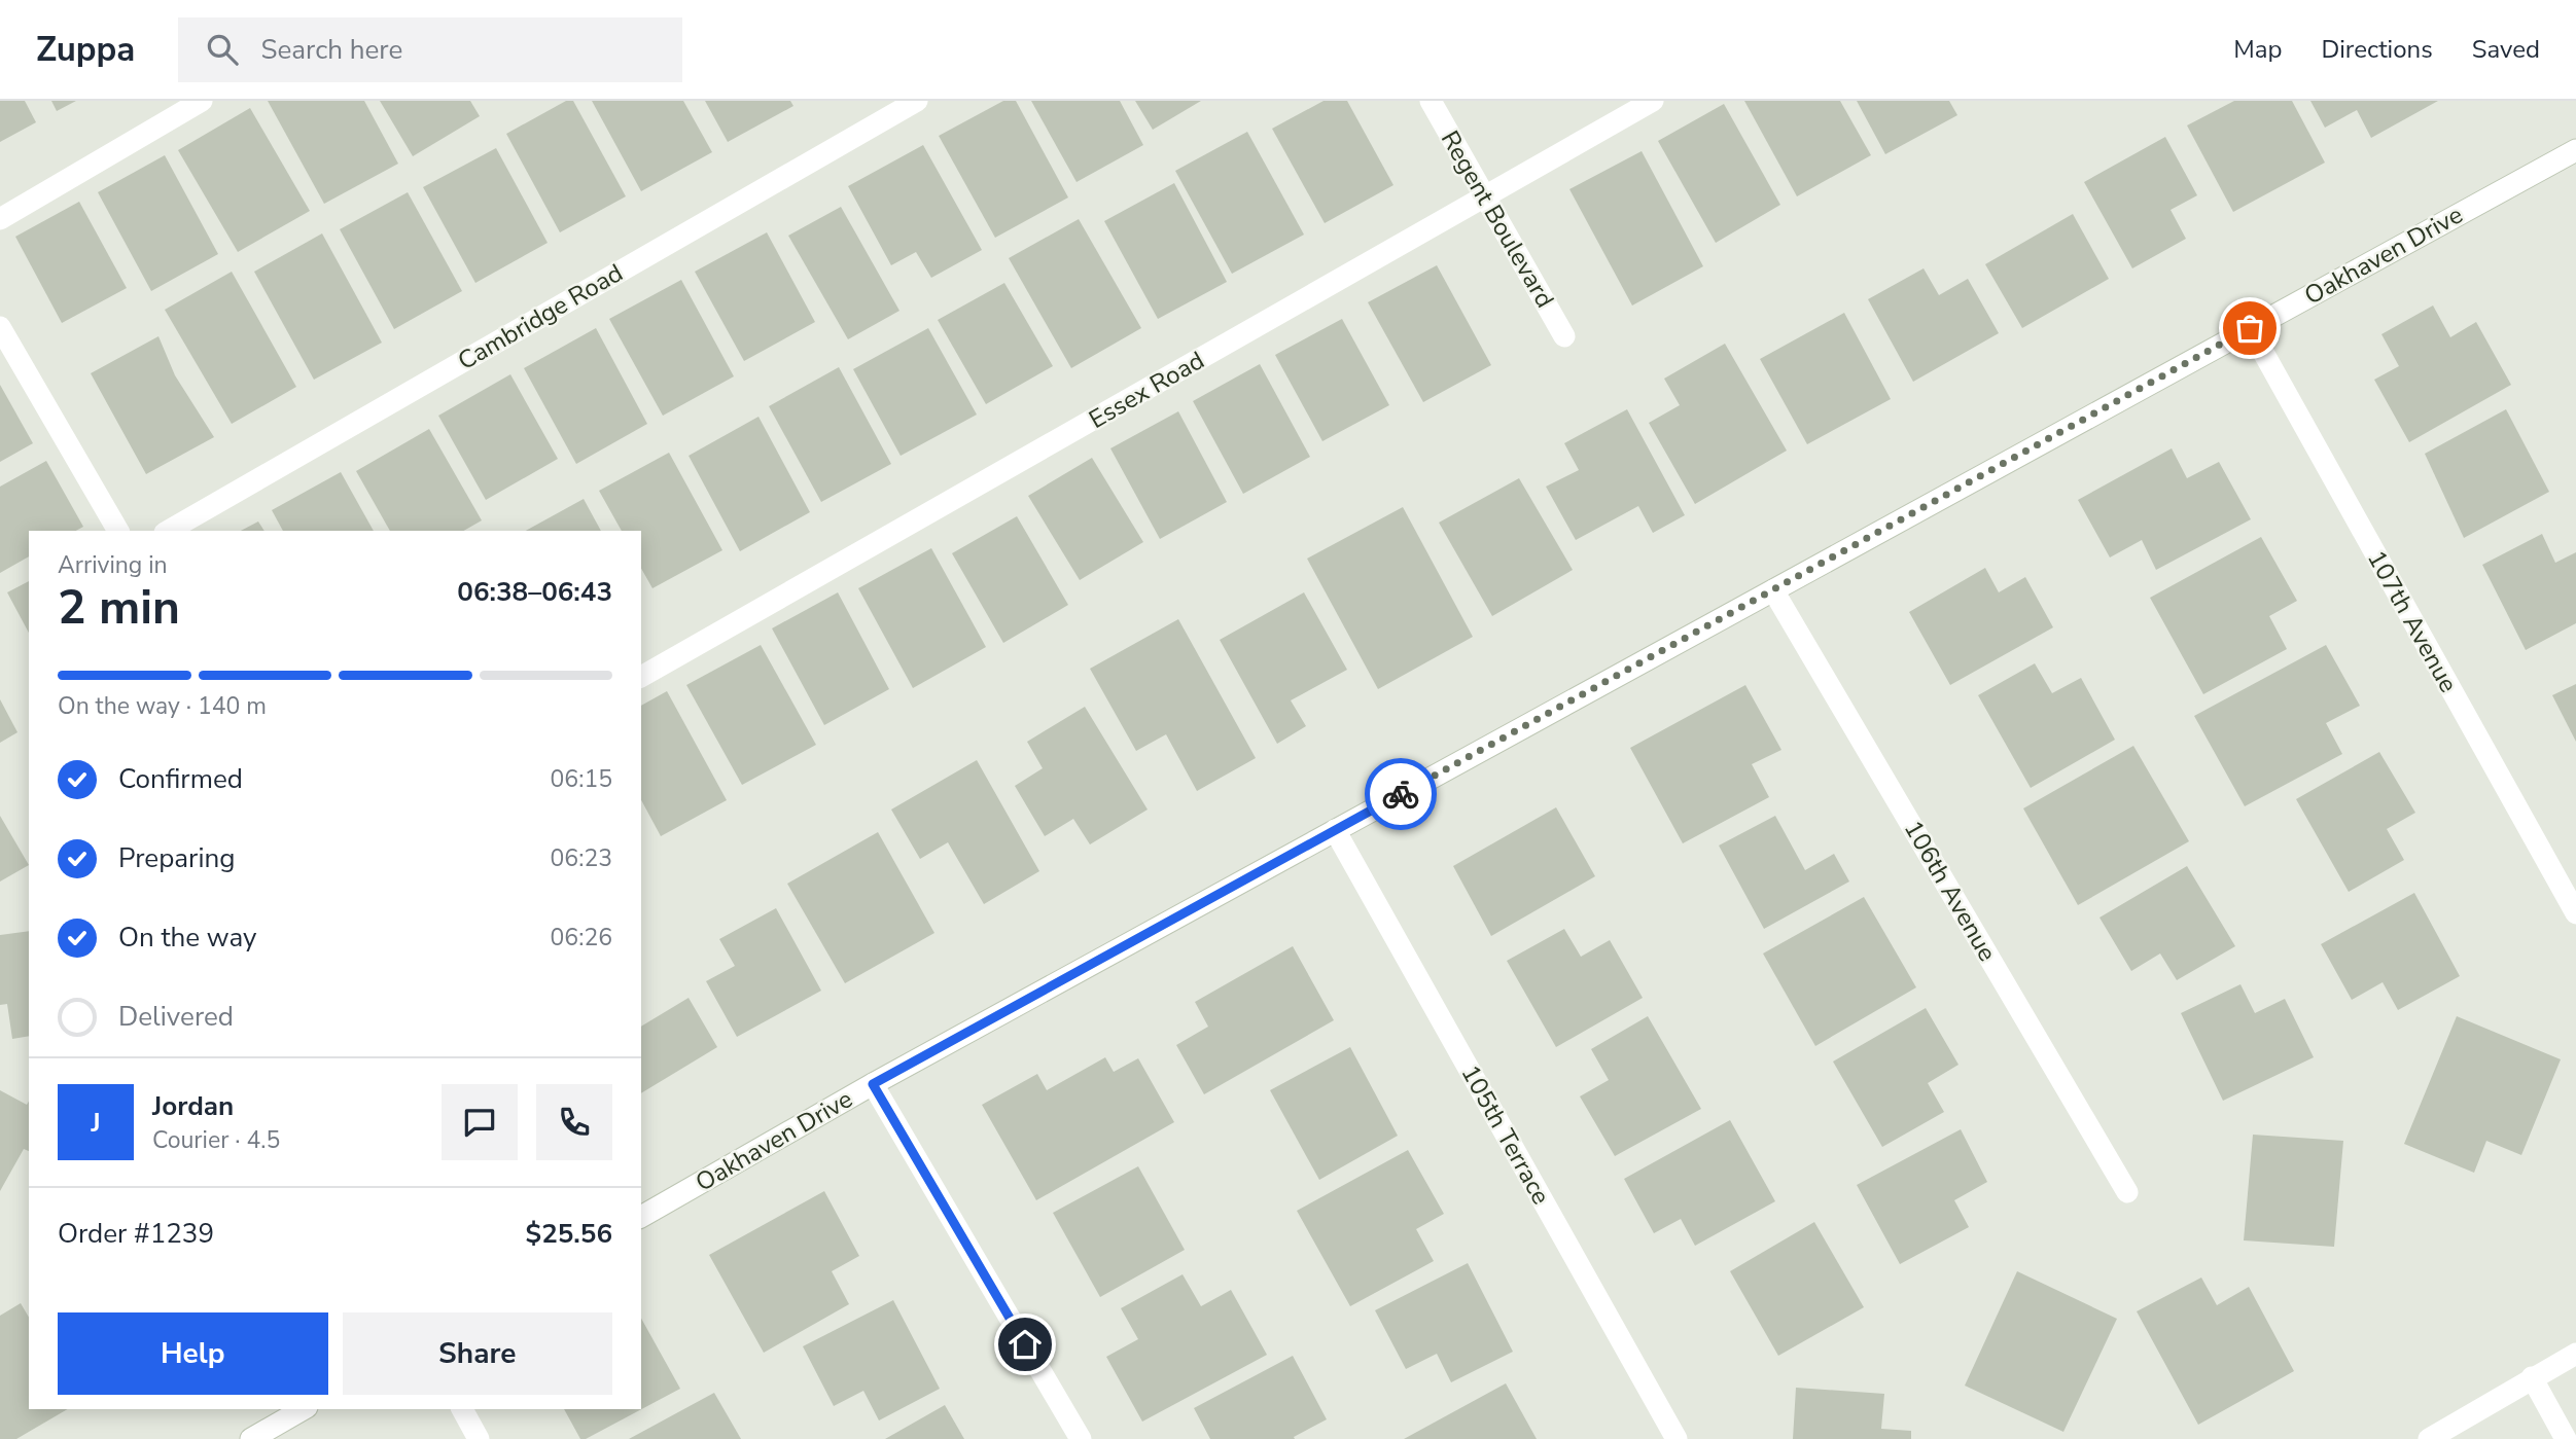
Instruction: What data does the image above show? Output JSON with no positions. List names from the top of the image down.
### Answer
{
  "streets": {
    "street": [
      "Regent Boulevard",
      "Oakhaven Drive",
      "Cambridge Road",
      "Essex Road",
      "107th Avenue",
      "106th Avenue",
      "105th Terrace"
    ]
  },
  "crossings": [
    ["Regent Boulevard", "Essex Road"],
    ["Oakhaven Drive", "107th Avenue"],
    ["Oakhaven Drive", "106th Avenue"],
    ["Oakhaven Drive", "105th Terrace"]
  ],
  "page": {
    "header": "Zuppa",
    "search": "Search here",
    "nav": ["Map", "Directions", "Saved"],
    "heading": ["2 min", "Arriving in", "06:38–06:43"],
    "panel": [
      "Jordan",
      "Courier · 4.5",
      "Order #1239",
      "$25.56"
    ],
    "bar": "On the way · 140 m",
    "list": [
      ["Confirmed", "06:15"],
      ["Preparing", "06:23"],
      ["On the way", "06:26"],
      "Delivered"
    ],
    "round": "J",
    "buttons": ["Help", "Share"]
  }
}
